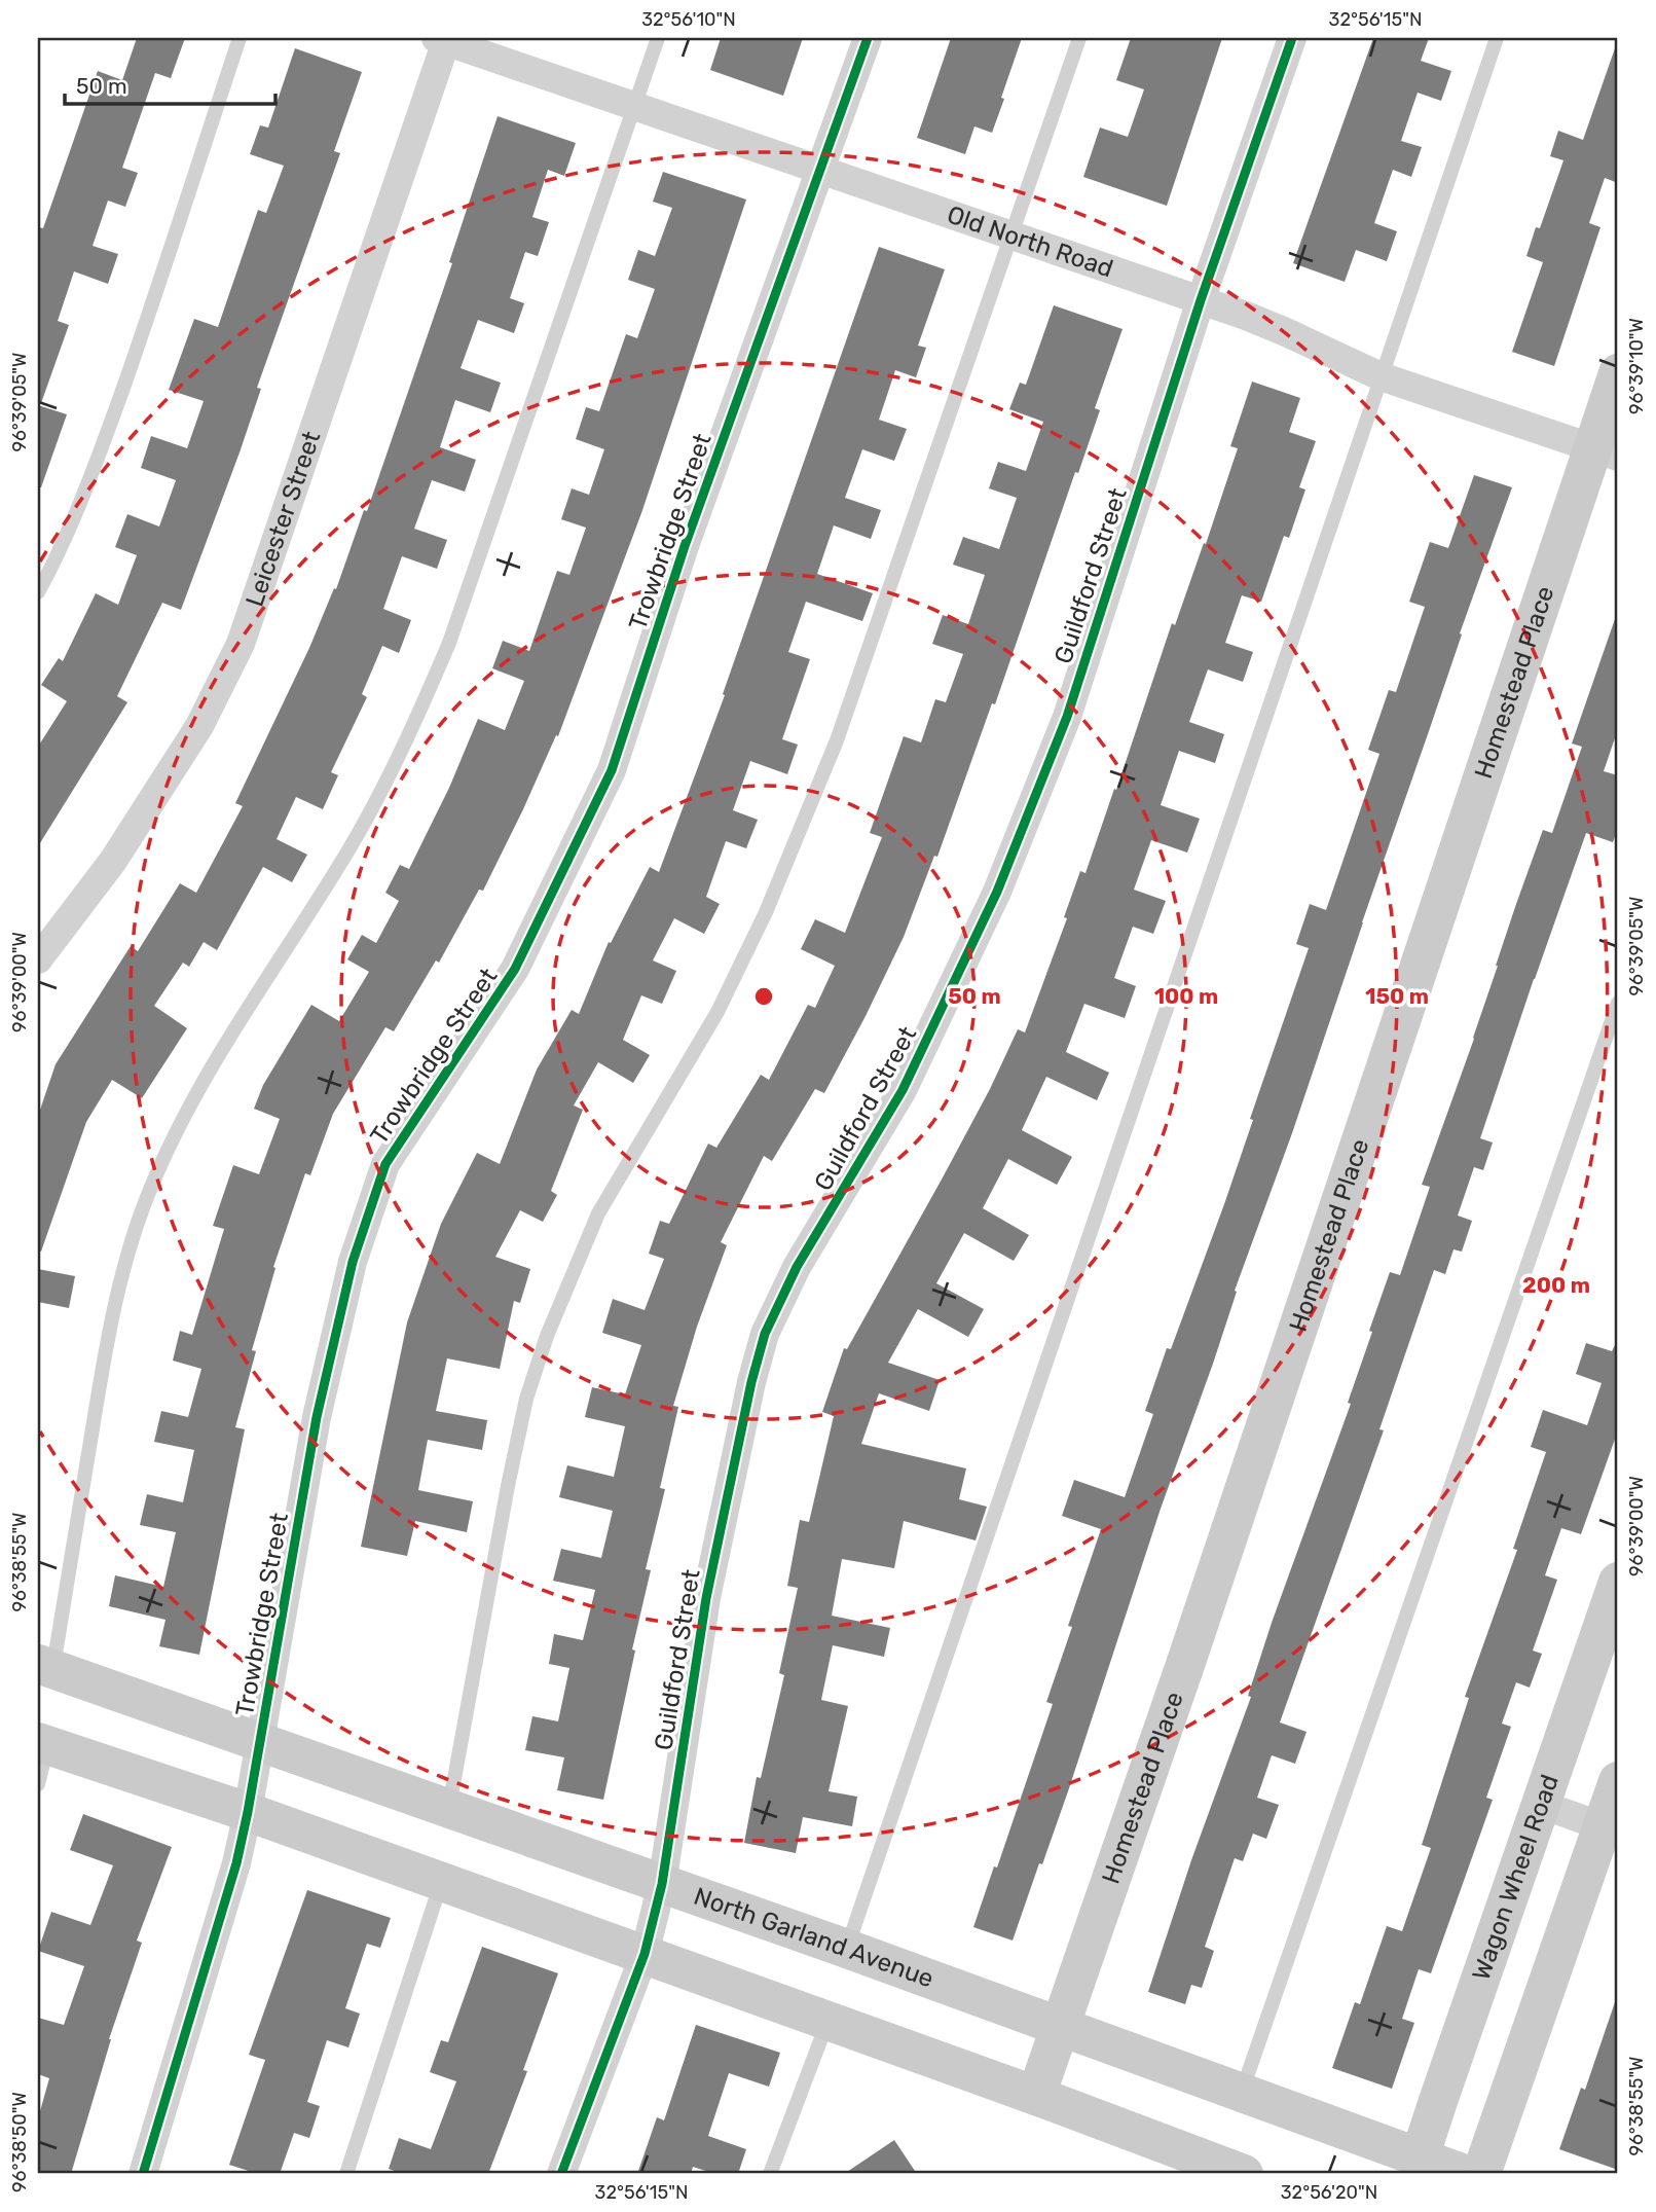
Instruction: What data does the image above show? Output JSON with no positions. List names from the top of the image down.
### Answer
{
  "streets": {
    "street": [
      "Old North Road",
      "Leicester Street",
      "Trowbridge Street",
      "Guildford Street",
      "Homestead Place",
      "Wagon Wheel Road",
      "North Garland Avenue"
    ]
  },
  "crossings": [
    ["Old North Road", "Leicester Street"],
    ["Old North Road", "Trowbridge Street"],
    ["Old North Road", "Guildford Street"],
    ["Old North Road", "Homestead Place"],
    ["Trowbridge Street", "North Garland Avenue"],
    ["Guildford Street", "North Garland Avenue"],
    ["Homestead Place", "North Garland Avenue"],
    ["Wagon Wheel Road", "North Garland Avenue"]
  ],
  "scale_bar": "50 m",
  "coordinates": [
    "32°56'10\"N",
    "32°56'15\"N",
    "96°39'10\"W",
    "96°39'05\"W",
    "96°39'00\"W",
    "96°38'55\"W",
    "96°38'50\"W",
    "32°56'20\"N"
  ],
  "rings": [
    "50 m",
    "100 m",
    "150 m",
    "200 m"
  ]
}
